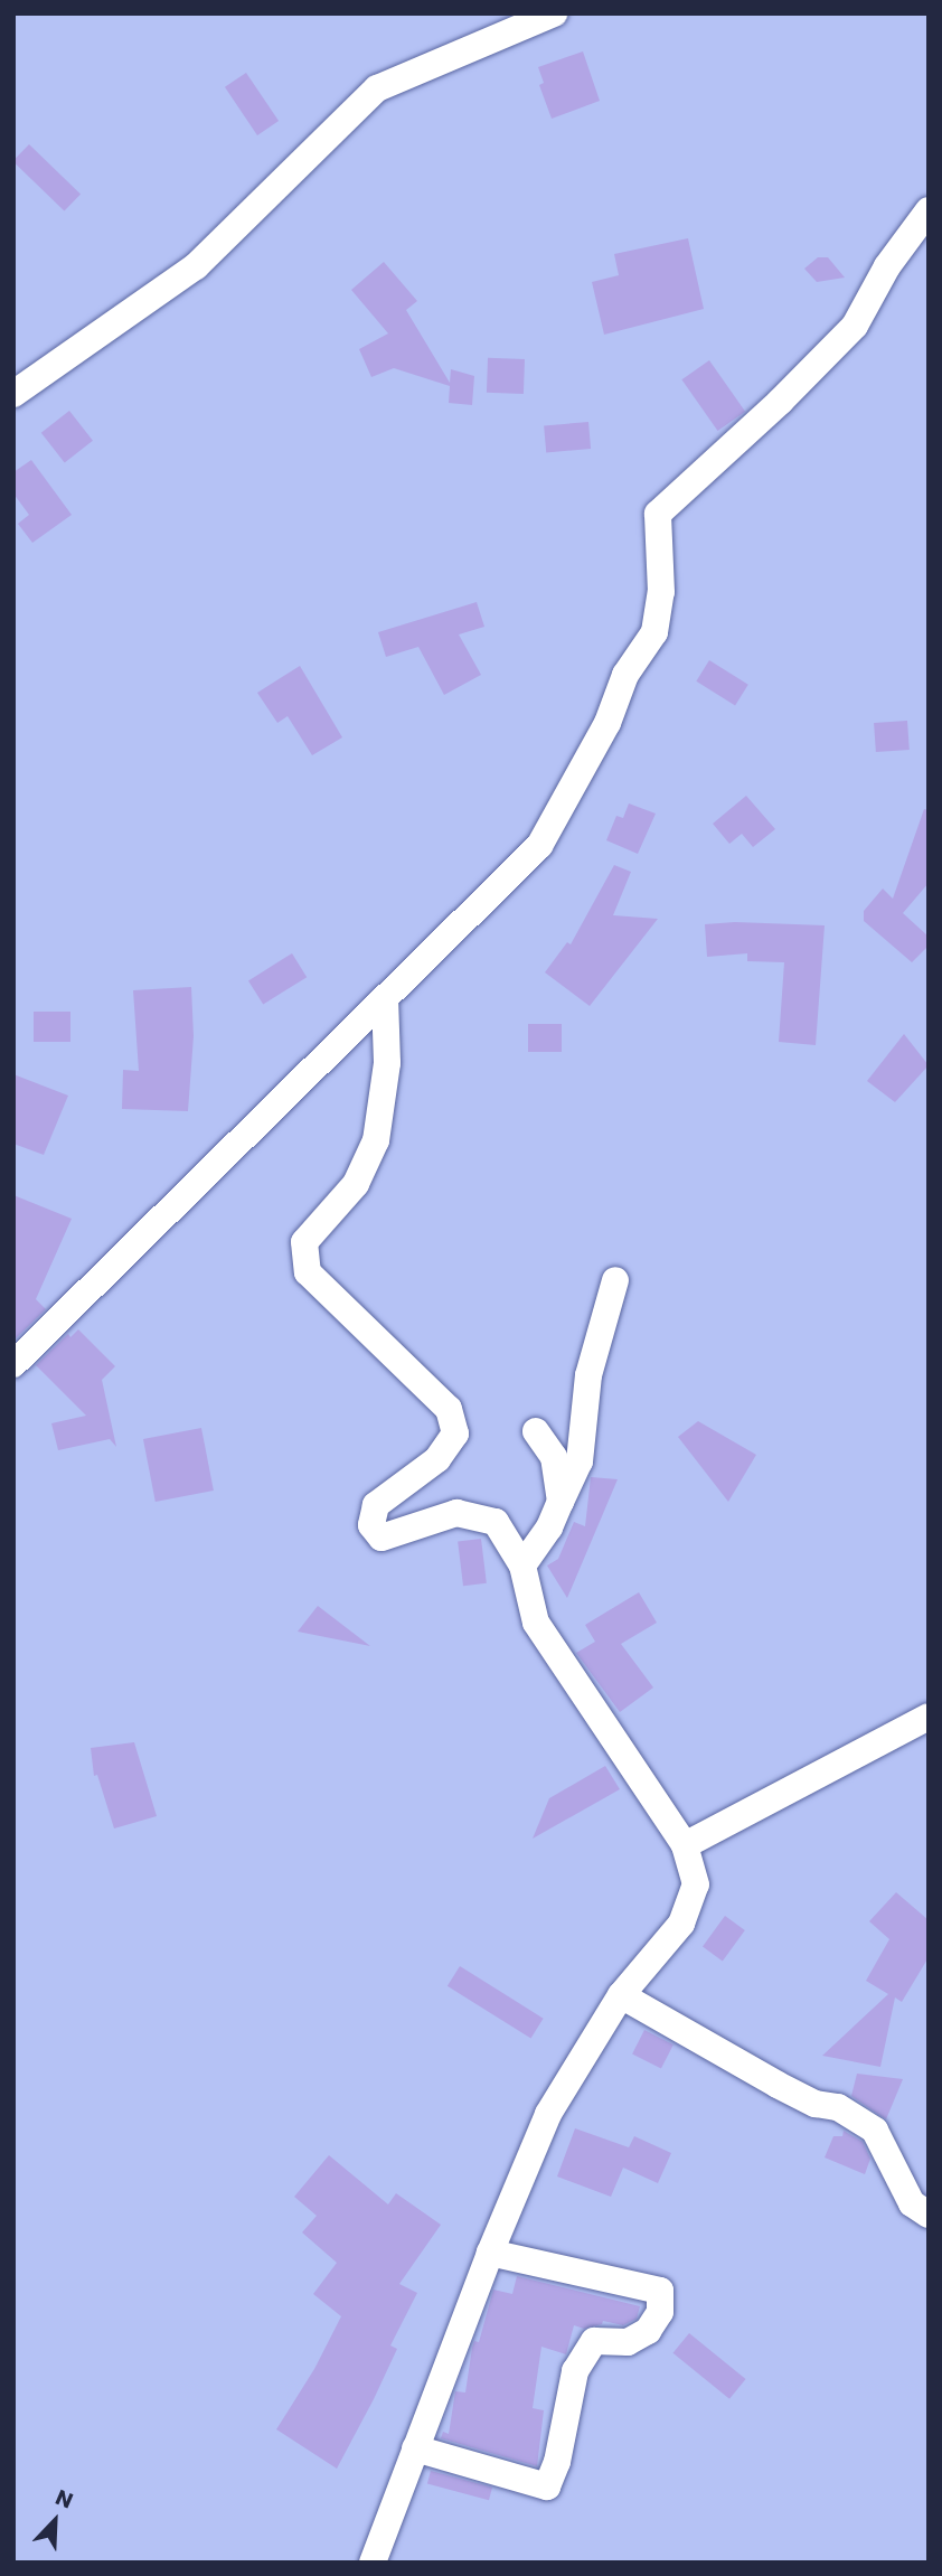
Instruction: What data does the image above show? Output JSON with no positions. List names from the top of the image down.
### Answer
{
  "north": "top right"
}
